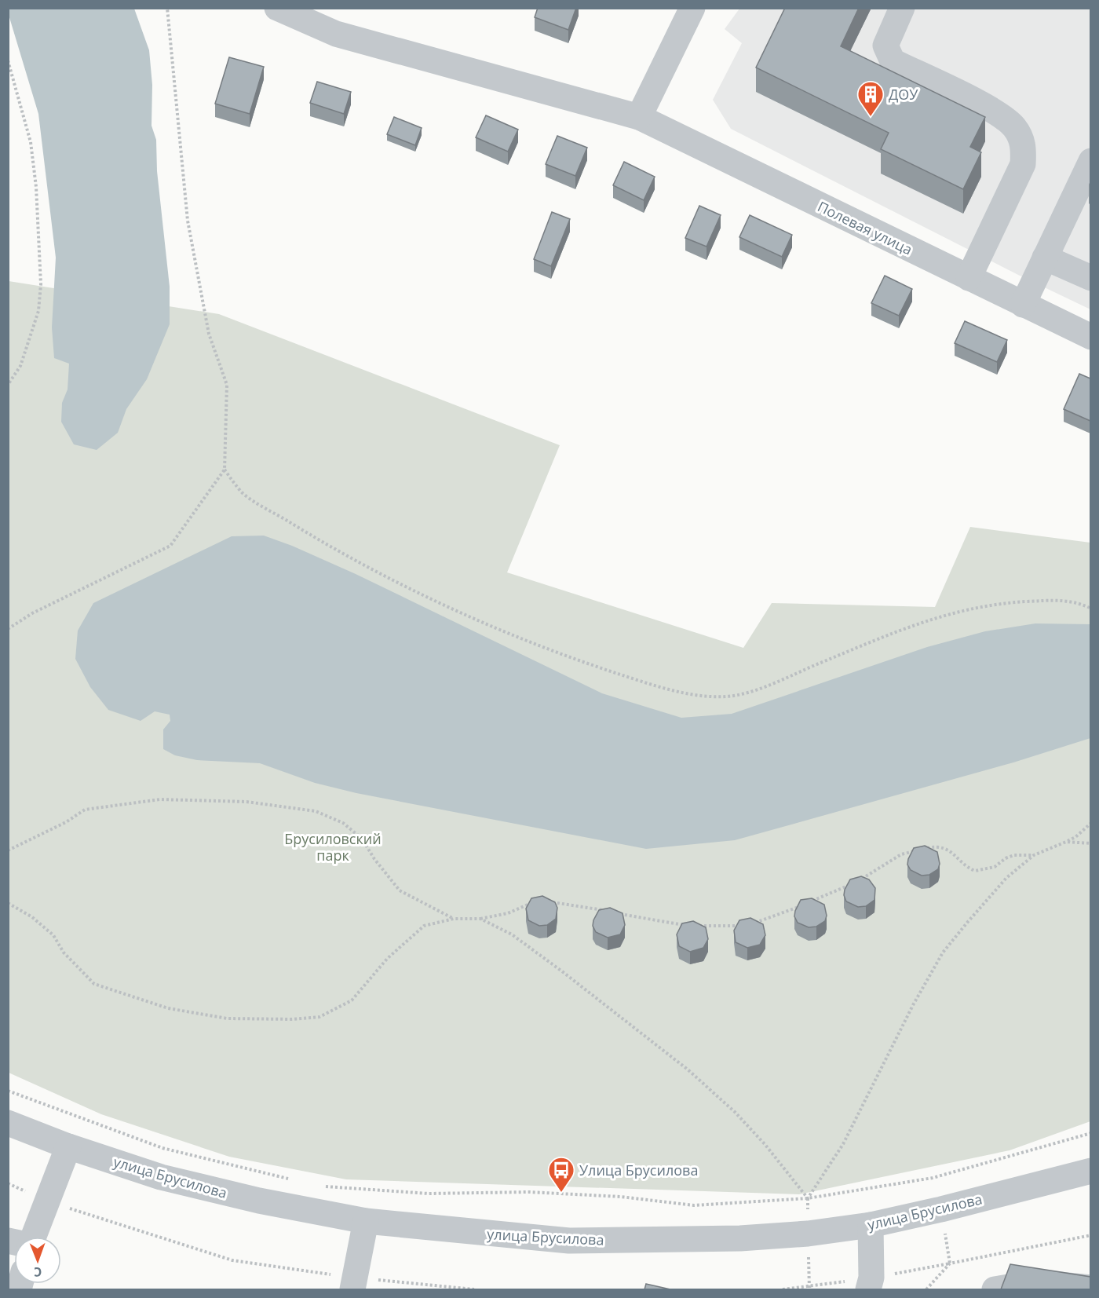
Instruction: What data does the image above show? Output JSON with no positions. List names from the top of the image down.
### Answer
{
  "streets": {
    "street": ["Полевая улица", "улица Брусилова"]
  },
  "parks": ["Брусиловский парк"],
  "places": {
    "building": ["ДОУ"],
    "bus stop": ["Улица Брусилова"]
  },
  "north": "bottom"
}
